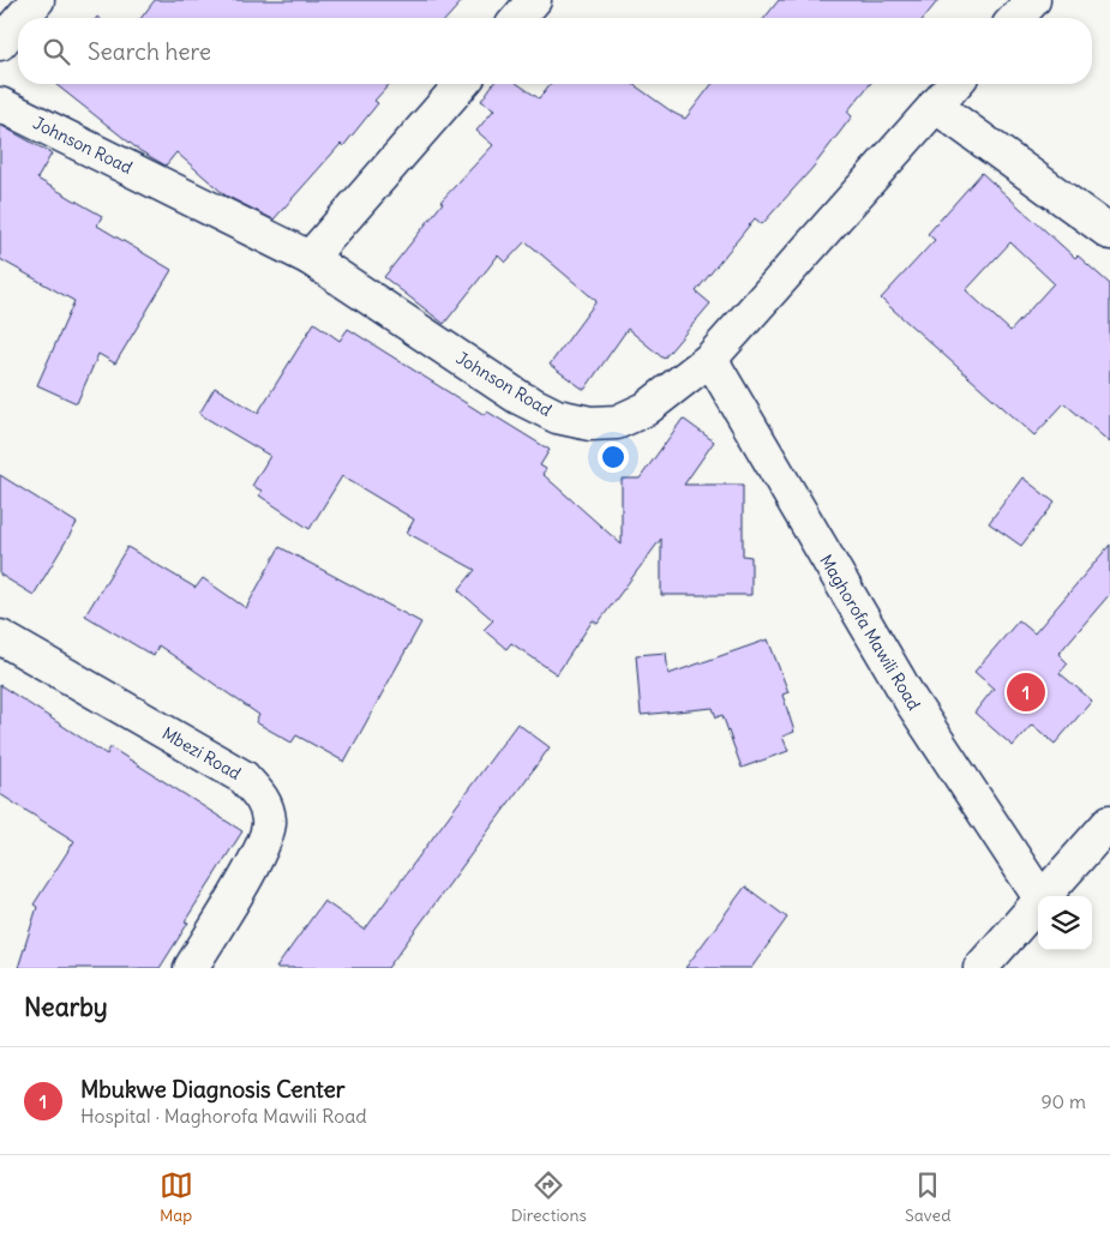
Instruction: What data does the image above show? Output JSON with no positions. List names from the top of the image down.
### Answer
{
  "streets": {
    "street": ["Johnson Road", "Maghorofa Mawili Road", "Mbezi Road"]
  },
  "crossings": [
    ["Johnson Road", "Maghorofa Mawili Road"]
  ],
  "page": {
    "search": "Search here",
    "pins": "1",
    "heading": "Nearby",
    "list": [
      {
        "mark": "1",
        "name": "Mbukwe Diagnosis Center",
        "note": "Hospital · Maghorofa Mawili Road",
        "value": "90 m"
      }
    ],
    "nav": ["Map", "Directions", "Saved"]
  }
}
